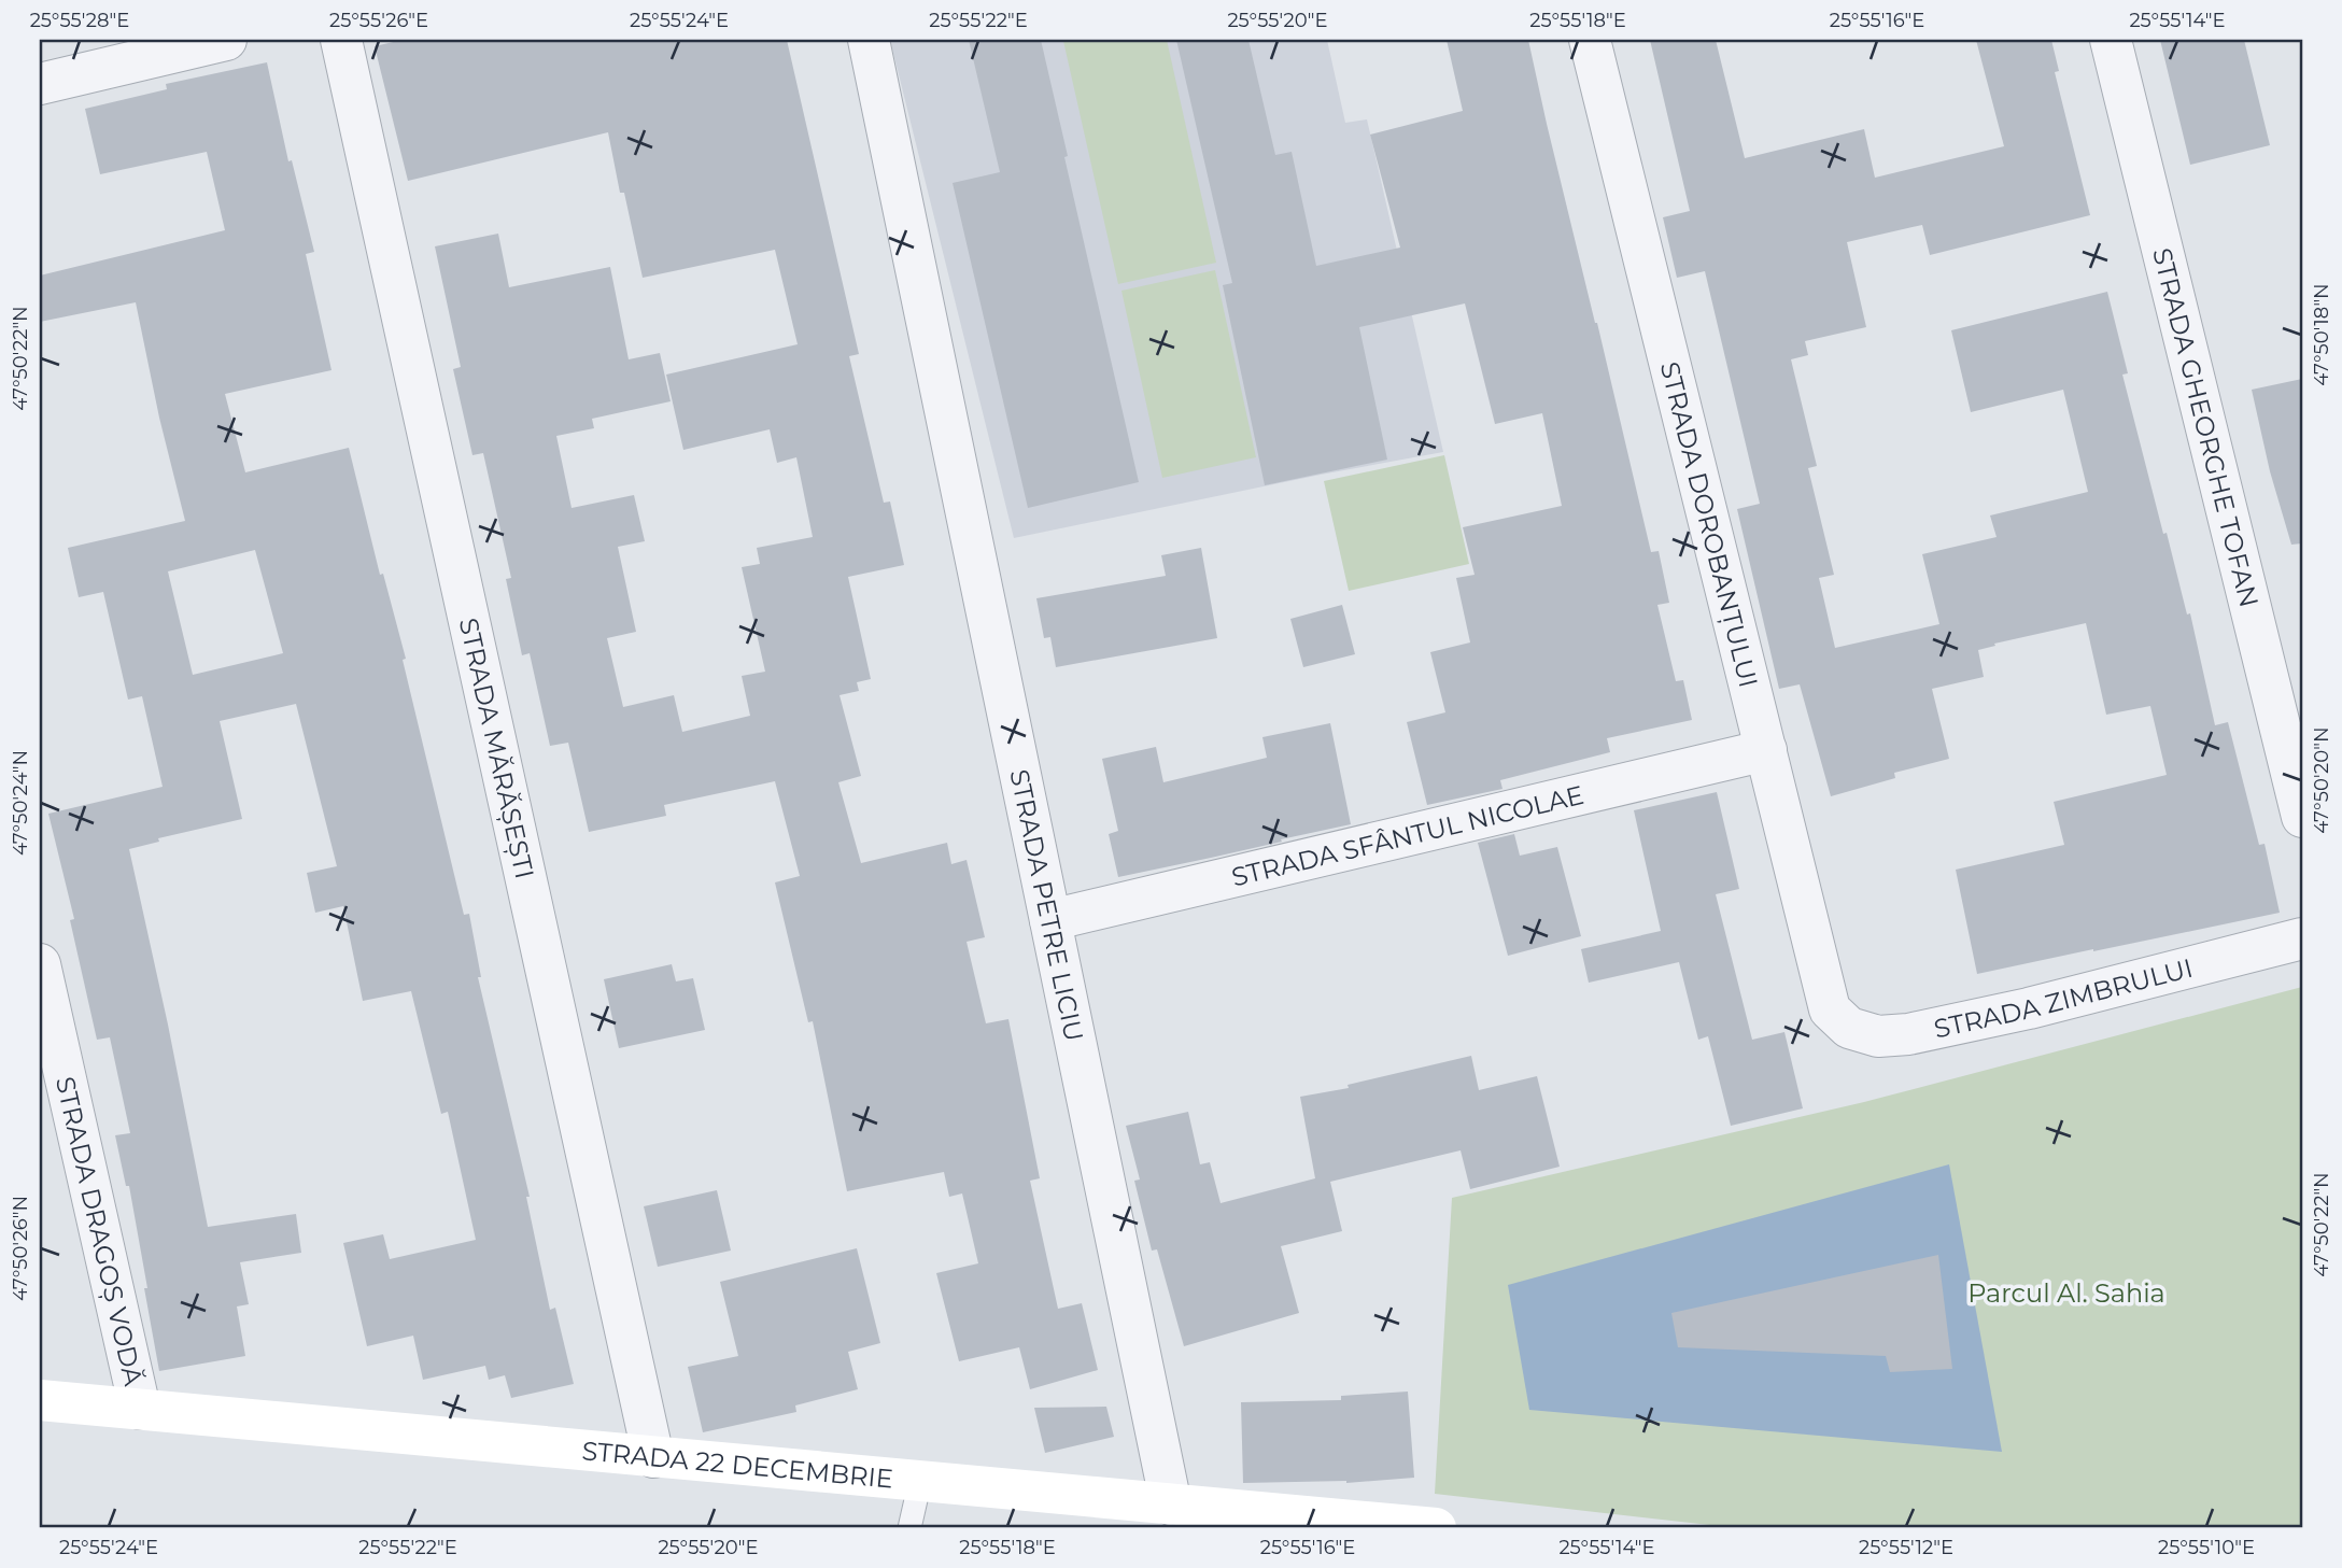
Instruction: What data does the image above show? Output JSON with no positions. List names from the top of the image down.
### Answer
{
  "streets": {
    "street": [
      "STRADA GHEORGHE TOFAN",
      "STRADA DOROBANȚULUI",
      "STRADA MĂRĂȘEȘTI",
      "STRADA SFÂNTUL NICOLAE",
      "STRADA PETRE LICIU",
      "STRADA ZIMBRULUI",
      "STRADA DRAGOȘ VODĂ",
      "STRADA 22 DECEMBRIE"
    ]
  },
  "crossings": [
    ["STRADA DOROBANȚULUI", "STRADA SFÂNTUL NICOLAE"],
    ["STRADA DOROBANȚULUI", "STRADA ZIMBRULUI"],
    ["STRADA MĂRĂȘEȘTI", "STRADA 22 DECEMBRIE"],
    ["STRADA SFÂNTUL NICOLAE", "STRADA PETRE LICIU"],
    ["STRADA PETRE LICIU", "STRADA 22 DECEMBRIE"],
    ["STRADA DRAGOȘ VODĂ", "STRADA 22 DECEMBRIE"]
  ],
  "parks": ["Parcul Al. Sahia"],
  "coordinates": [
    "25°55'28\"E",
    "25°55'26\"E",
    "25°55'24\"E",
    "25°55'22\"E",
    "25°55'20\"E",
    "25°55'18\"E",
    "25°55'16\"E",
    "25°55'14\"E",
    "47°50'18\"N",
    "47°50'22\"N",
    "47°50'20\"N",
    "47°50'24\"N",
    "47°50'26\"N",
    "25°55'12\"E",
    "25°55'10\"E"
  ]
}
